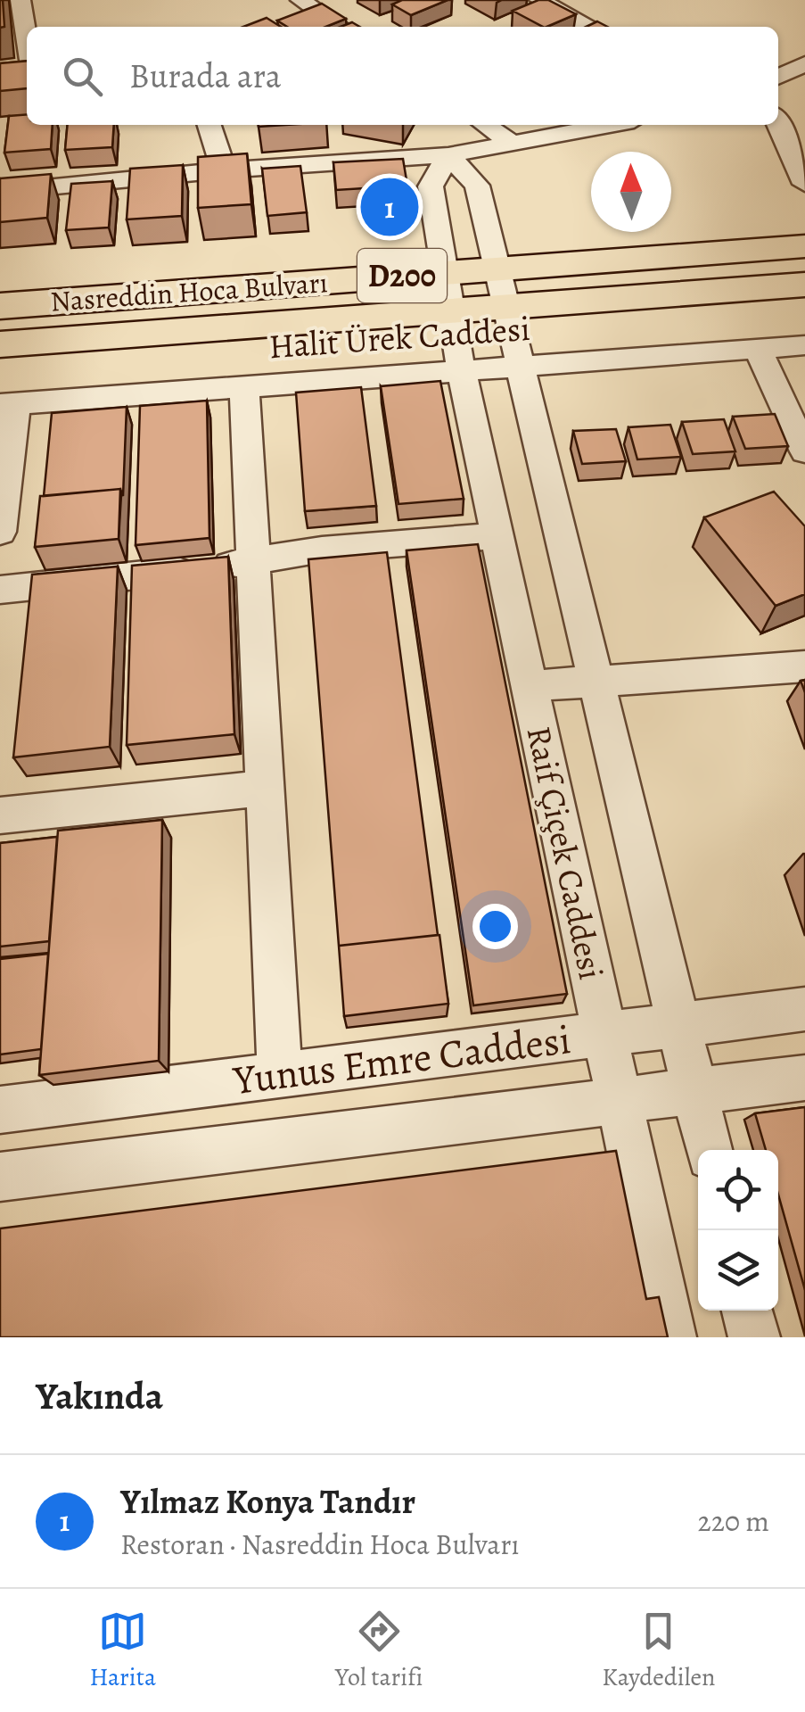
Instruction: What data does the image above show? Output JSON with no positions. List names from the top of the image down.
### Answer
{
  "streets": {
    "highway": ["D200", "Nasreddin Hoca Bulvarı"],
    "street": ["Halit Ürek Caddesi", "Raif Çiçek Caddesi", "Yunus Emre Caddesi"]
  },
  "crossings": [
    ["Nasreddin Hoca Bulvarı", "Raif Çiçek Caddesi"],
    ["Halit Ürek Caddesi", "Raif Çiçek Caddesi"],
    ["Raif Çiçek Caddesi", "Yunus Emre Caddesi"]
  ],
  "north": "top",
  "page": {
    "search": "Burada ara",
    "pins": "1",
    "heading": "Yakında",
    "list": [
      {
        "mark": "1",
        "name": "Yılmaz Konya Tandır",
        "note": "Restoran · Nasreddin Hoca Bulvarı",
        "value": "220 m"
      }
    ],
    "nav": ["Harita", "Yol tarifi", "Kaydedilen"]
  }
}
